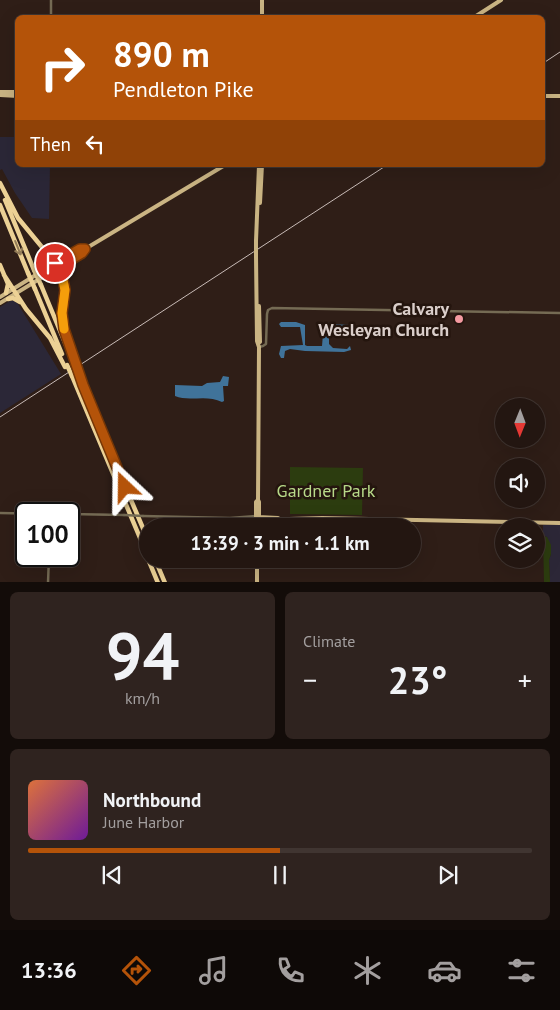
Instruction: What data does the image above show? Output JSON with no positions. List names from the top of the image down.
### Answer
{
  "parks": ["Gardner Park"],
  "places": ["Calvary Wesleyan Church"],
  "north": "bottom",
  "page": {
    "turn": ["890 m", "Pendleton Pike"],
    "then": "Then",
    "limit": "100",
    "trip": "13:39 · 3 min · 1.1 km",
    "tile": [
      ["94", "km/h"],
      "Climate"
    ],
    "heat": ["−", "23°", "+"],
    "song": ["Northbound", "June Harbor"],
    "tabs": "13:36"
  }
}
